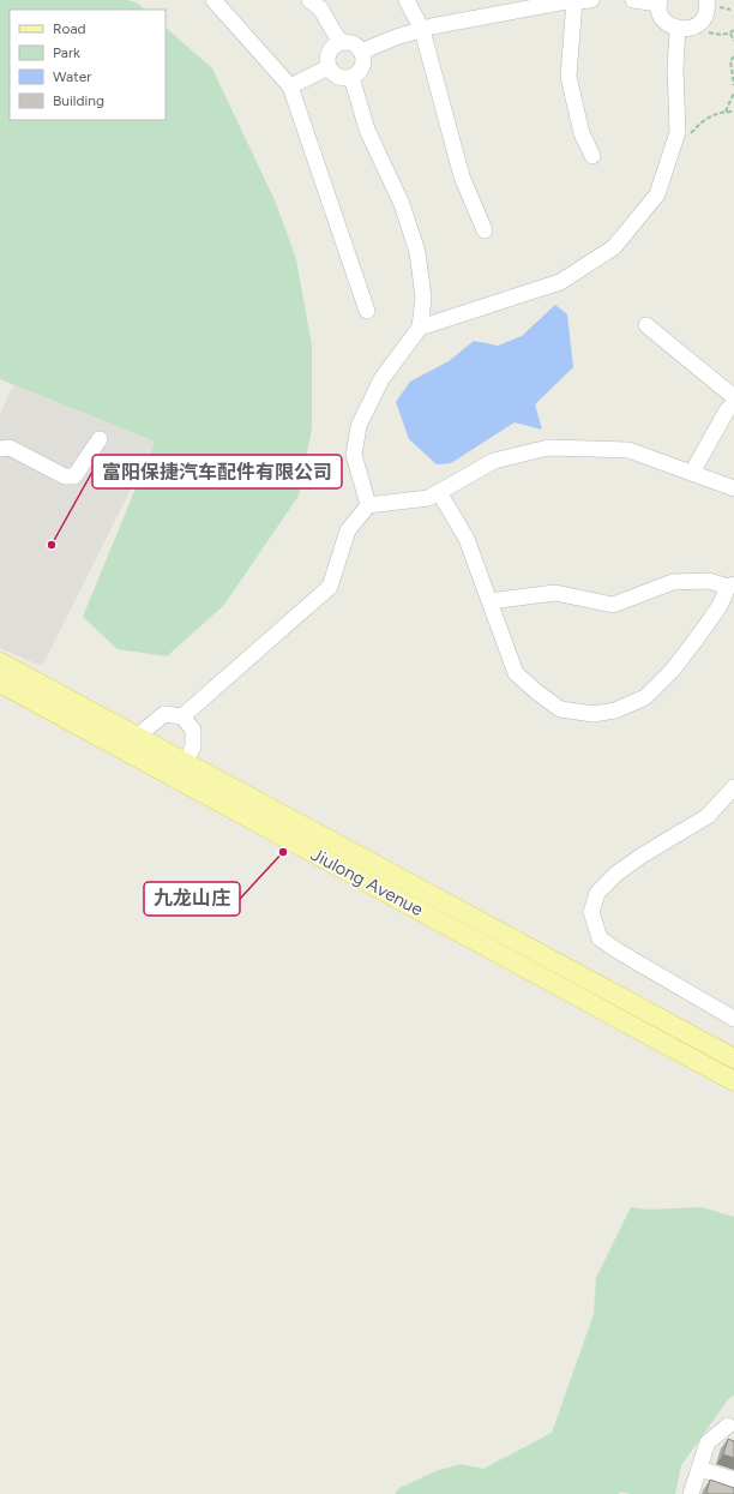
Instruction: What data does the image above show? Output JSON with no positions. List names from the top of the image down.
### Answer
{
  "streets": {
    "main road": ["Jiulong Avenue"]
  },
  "places": ["富阳保捷汽车配件有限公司", "九龙山庄"],
  "legend": [
    "Road",
    "Park",
    "Water",
    "Building"
  ]
}
